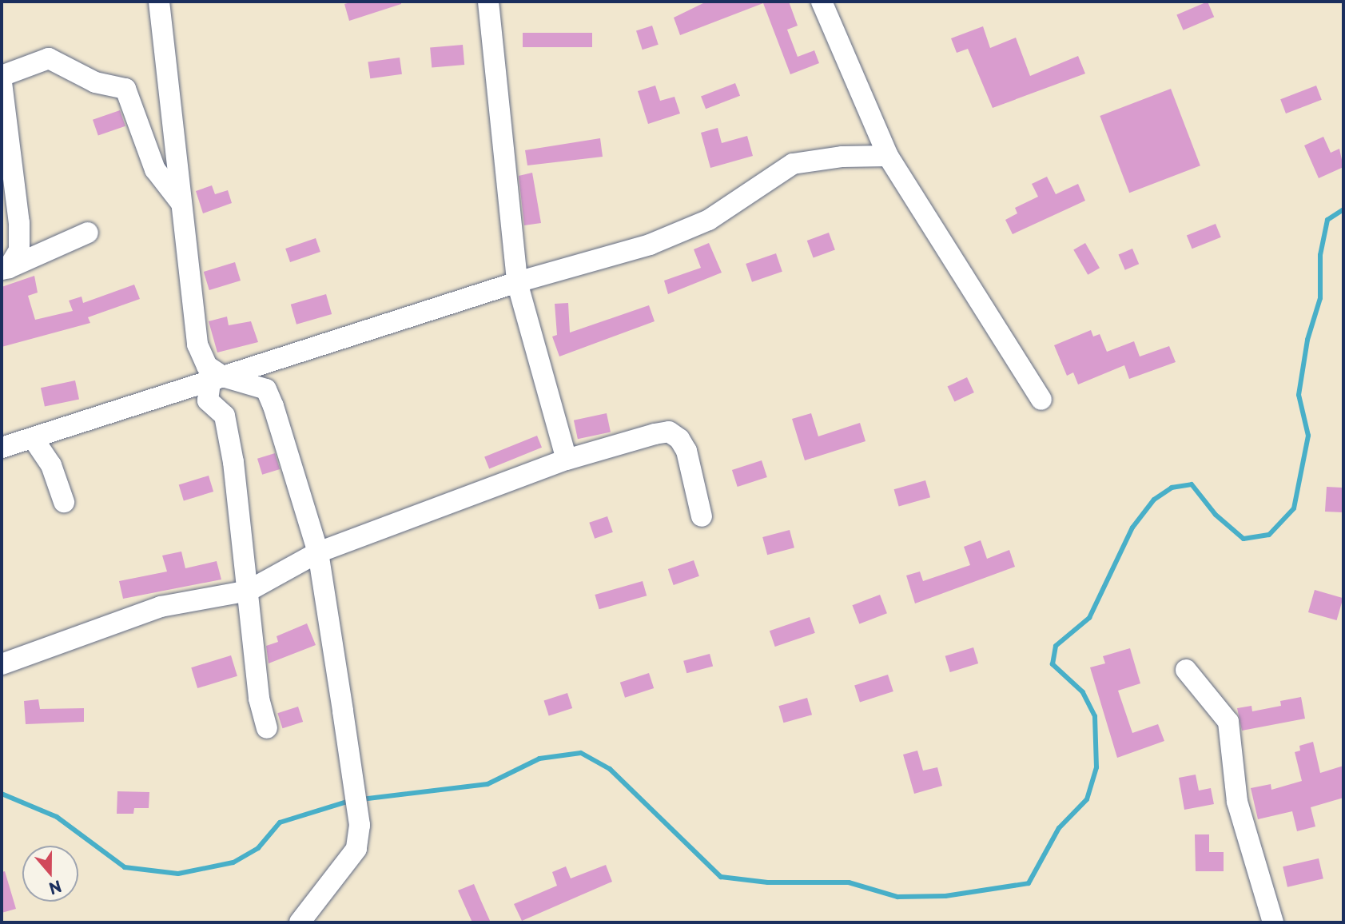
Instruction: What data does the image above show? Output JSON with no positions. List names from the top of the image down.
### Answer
{
  "north": "bottom"
}
